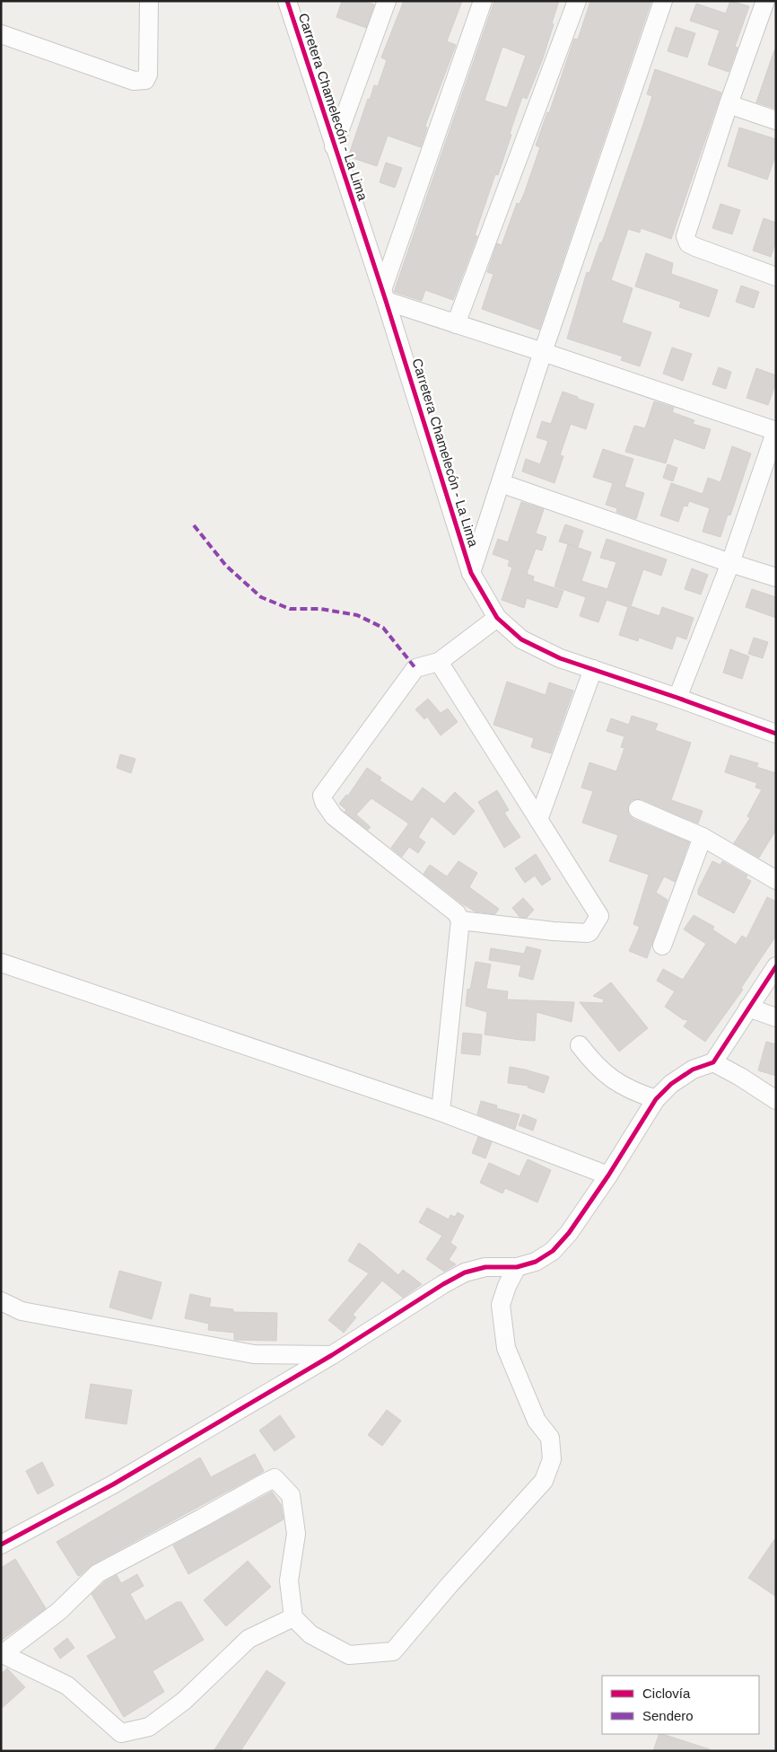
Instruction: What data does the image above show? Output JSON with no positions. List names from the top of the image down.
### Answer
{
  "streets": {
    "street": ["Carretera Chamelecón - La Lima"]
  },
  "legend": ["Ciclovía", "Sendero"]
}
